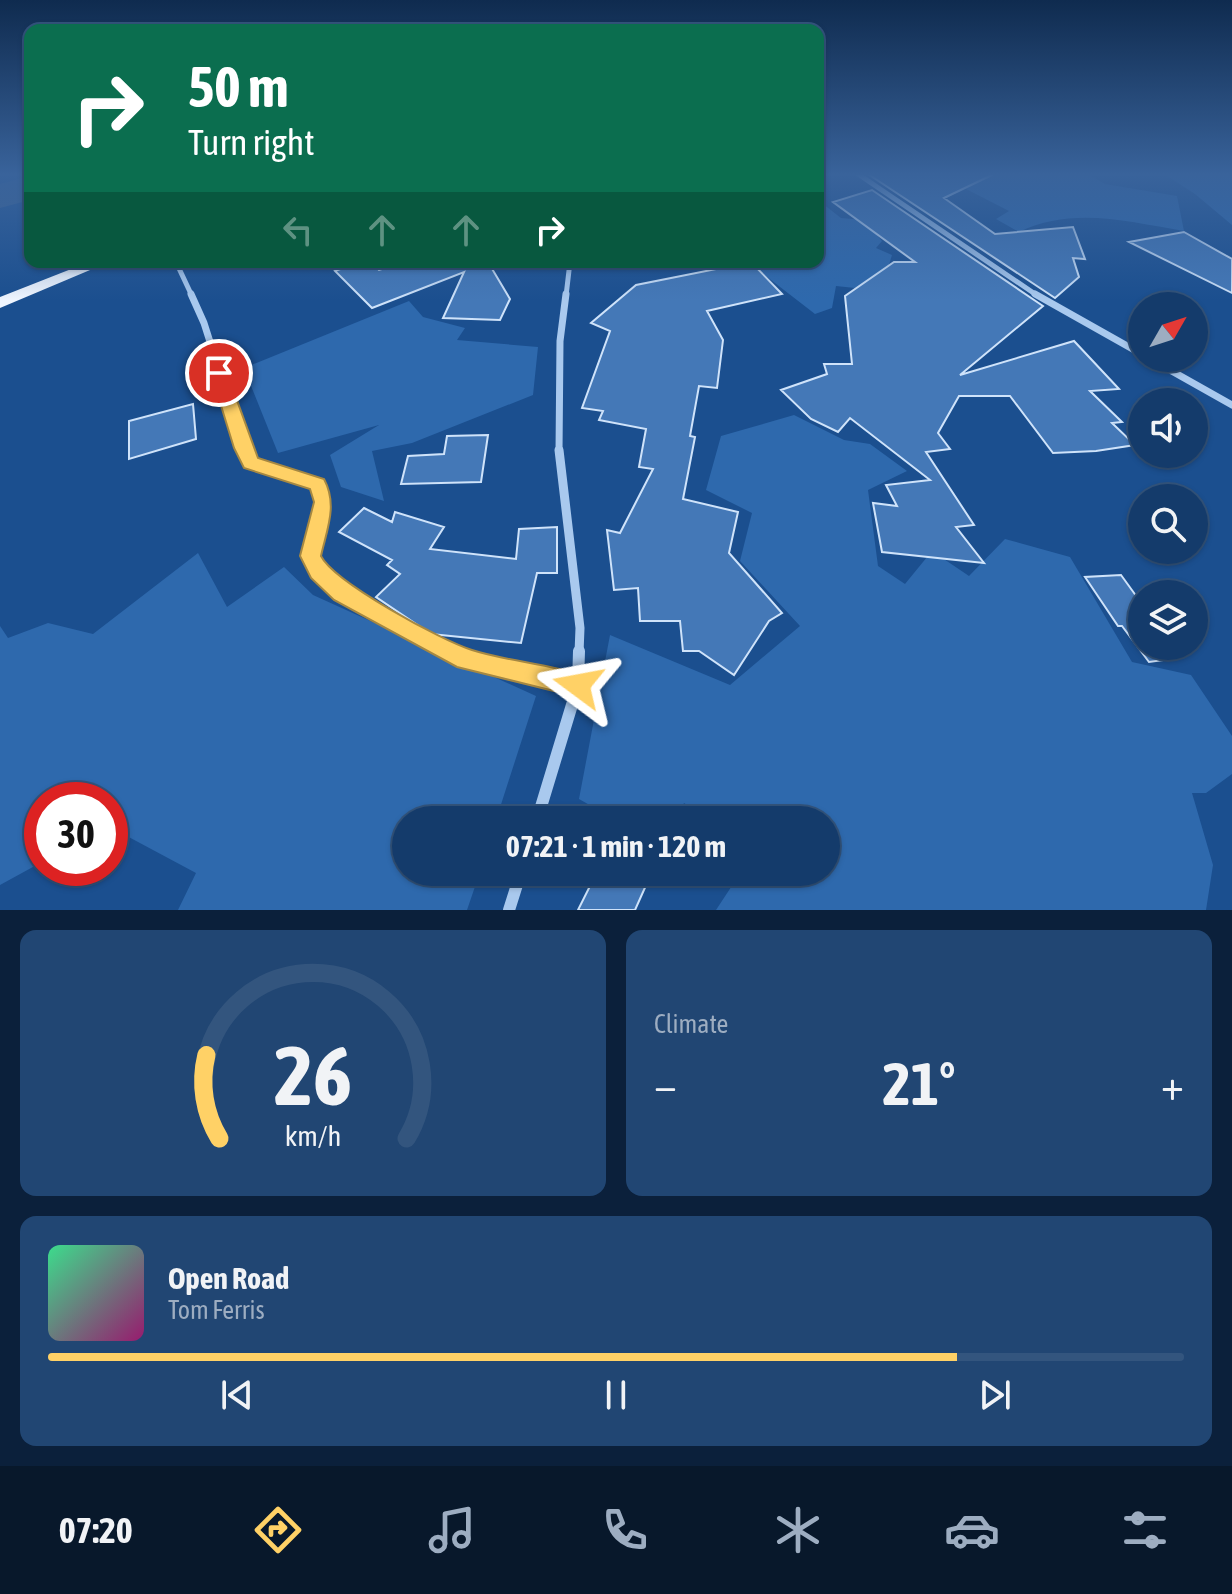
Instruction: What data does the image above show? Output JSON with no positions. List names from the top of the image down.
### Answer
{
  "north": "top right",
  "page": {
    "turn": ["50 m", "Turn right"],
    "limit": "30",
    "trip": "07:21 · 1 min · 120 m",
    "tile": "Climate",
    "heat": ["−", "21°", "+"],
    "song": ["Open Road", "Tom Ferris"],
    "tabs": "07:20",
    "gauge": ["26", "km/h"]
  }
}
